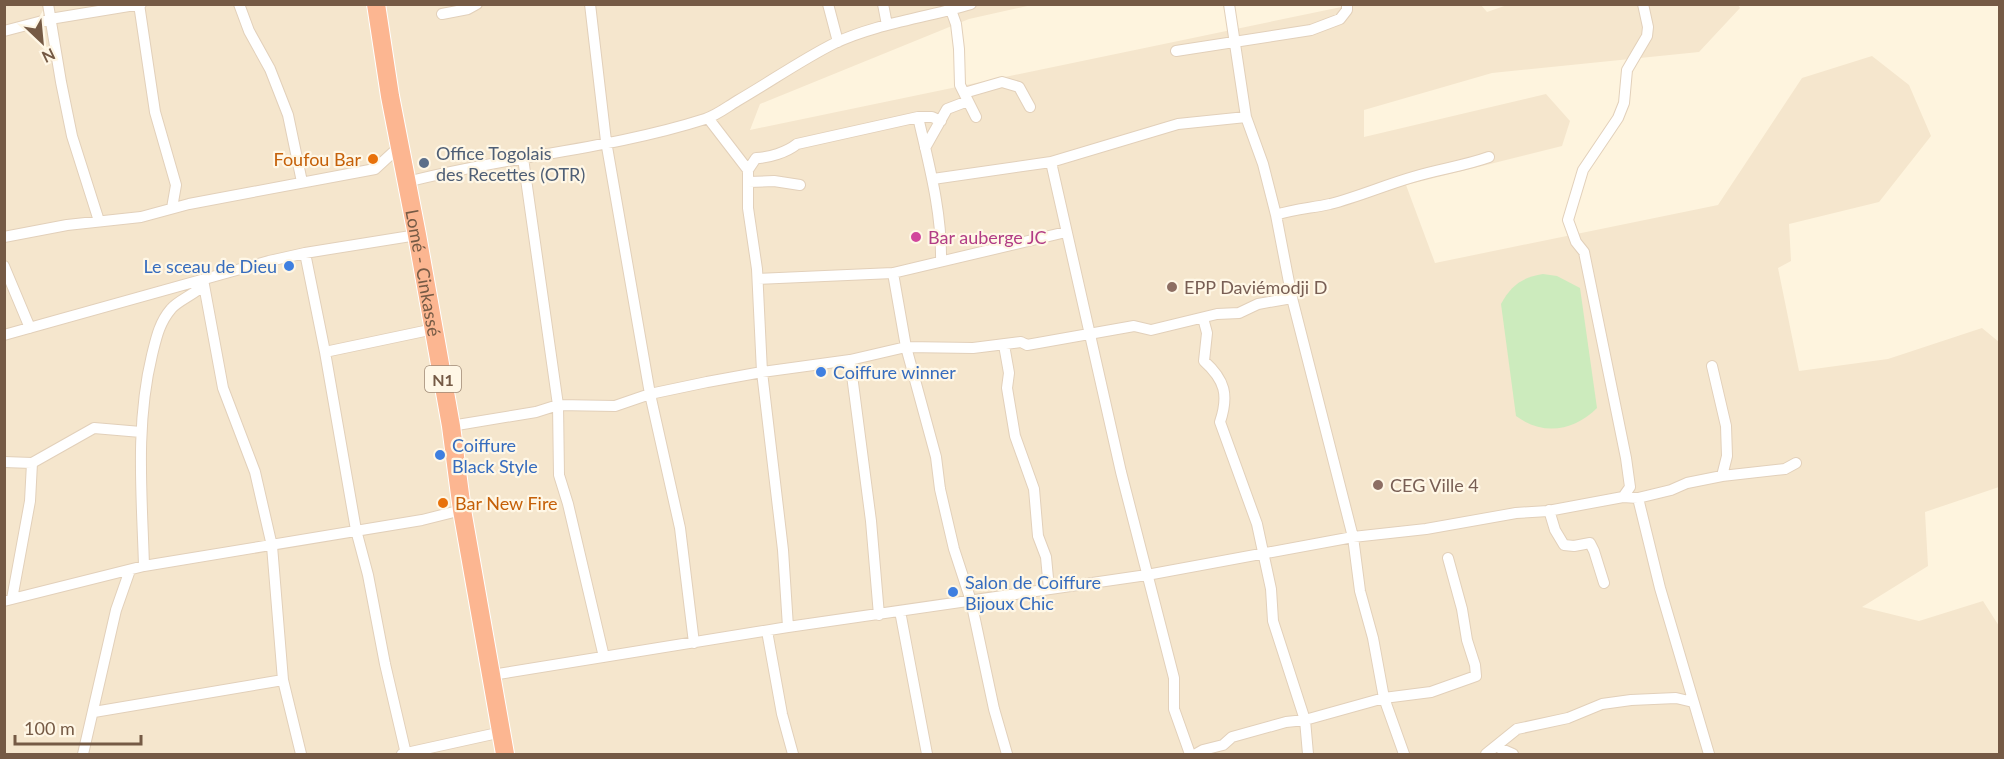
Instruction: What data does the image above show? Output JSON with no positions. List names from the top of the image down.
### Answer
{
  "streets": {
    "highway": ["Lomé - Cinkassé", "N1"]
  },
  "places": [
    "Foufou Bar",
    "Office Togolais des Recettes (OTR)",
    "Bar auberge JC",
    "Le sceau de Dieu",
    "EPP Daviémodji D",
    "Coiffure winner",
    "Coiffure Black Style",
    "CEG Ville 4",
    "Bar New Fire",
    "Salon de Coiffure Bijoux Chic"
  ],
  "scale_bar": "100 m",
  "north": "bottom right"
}
